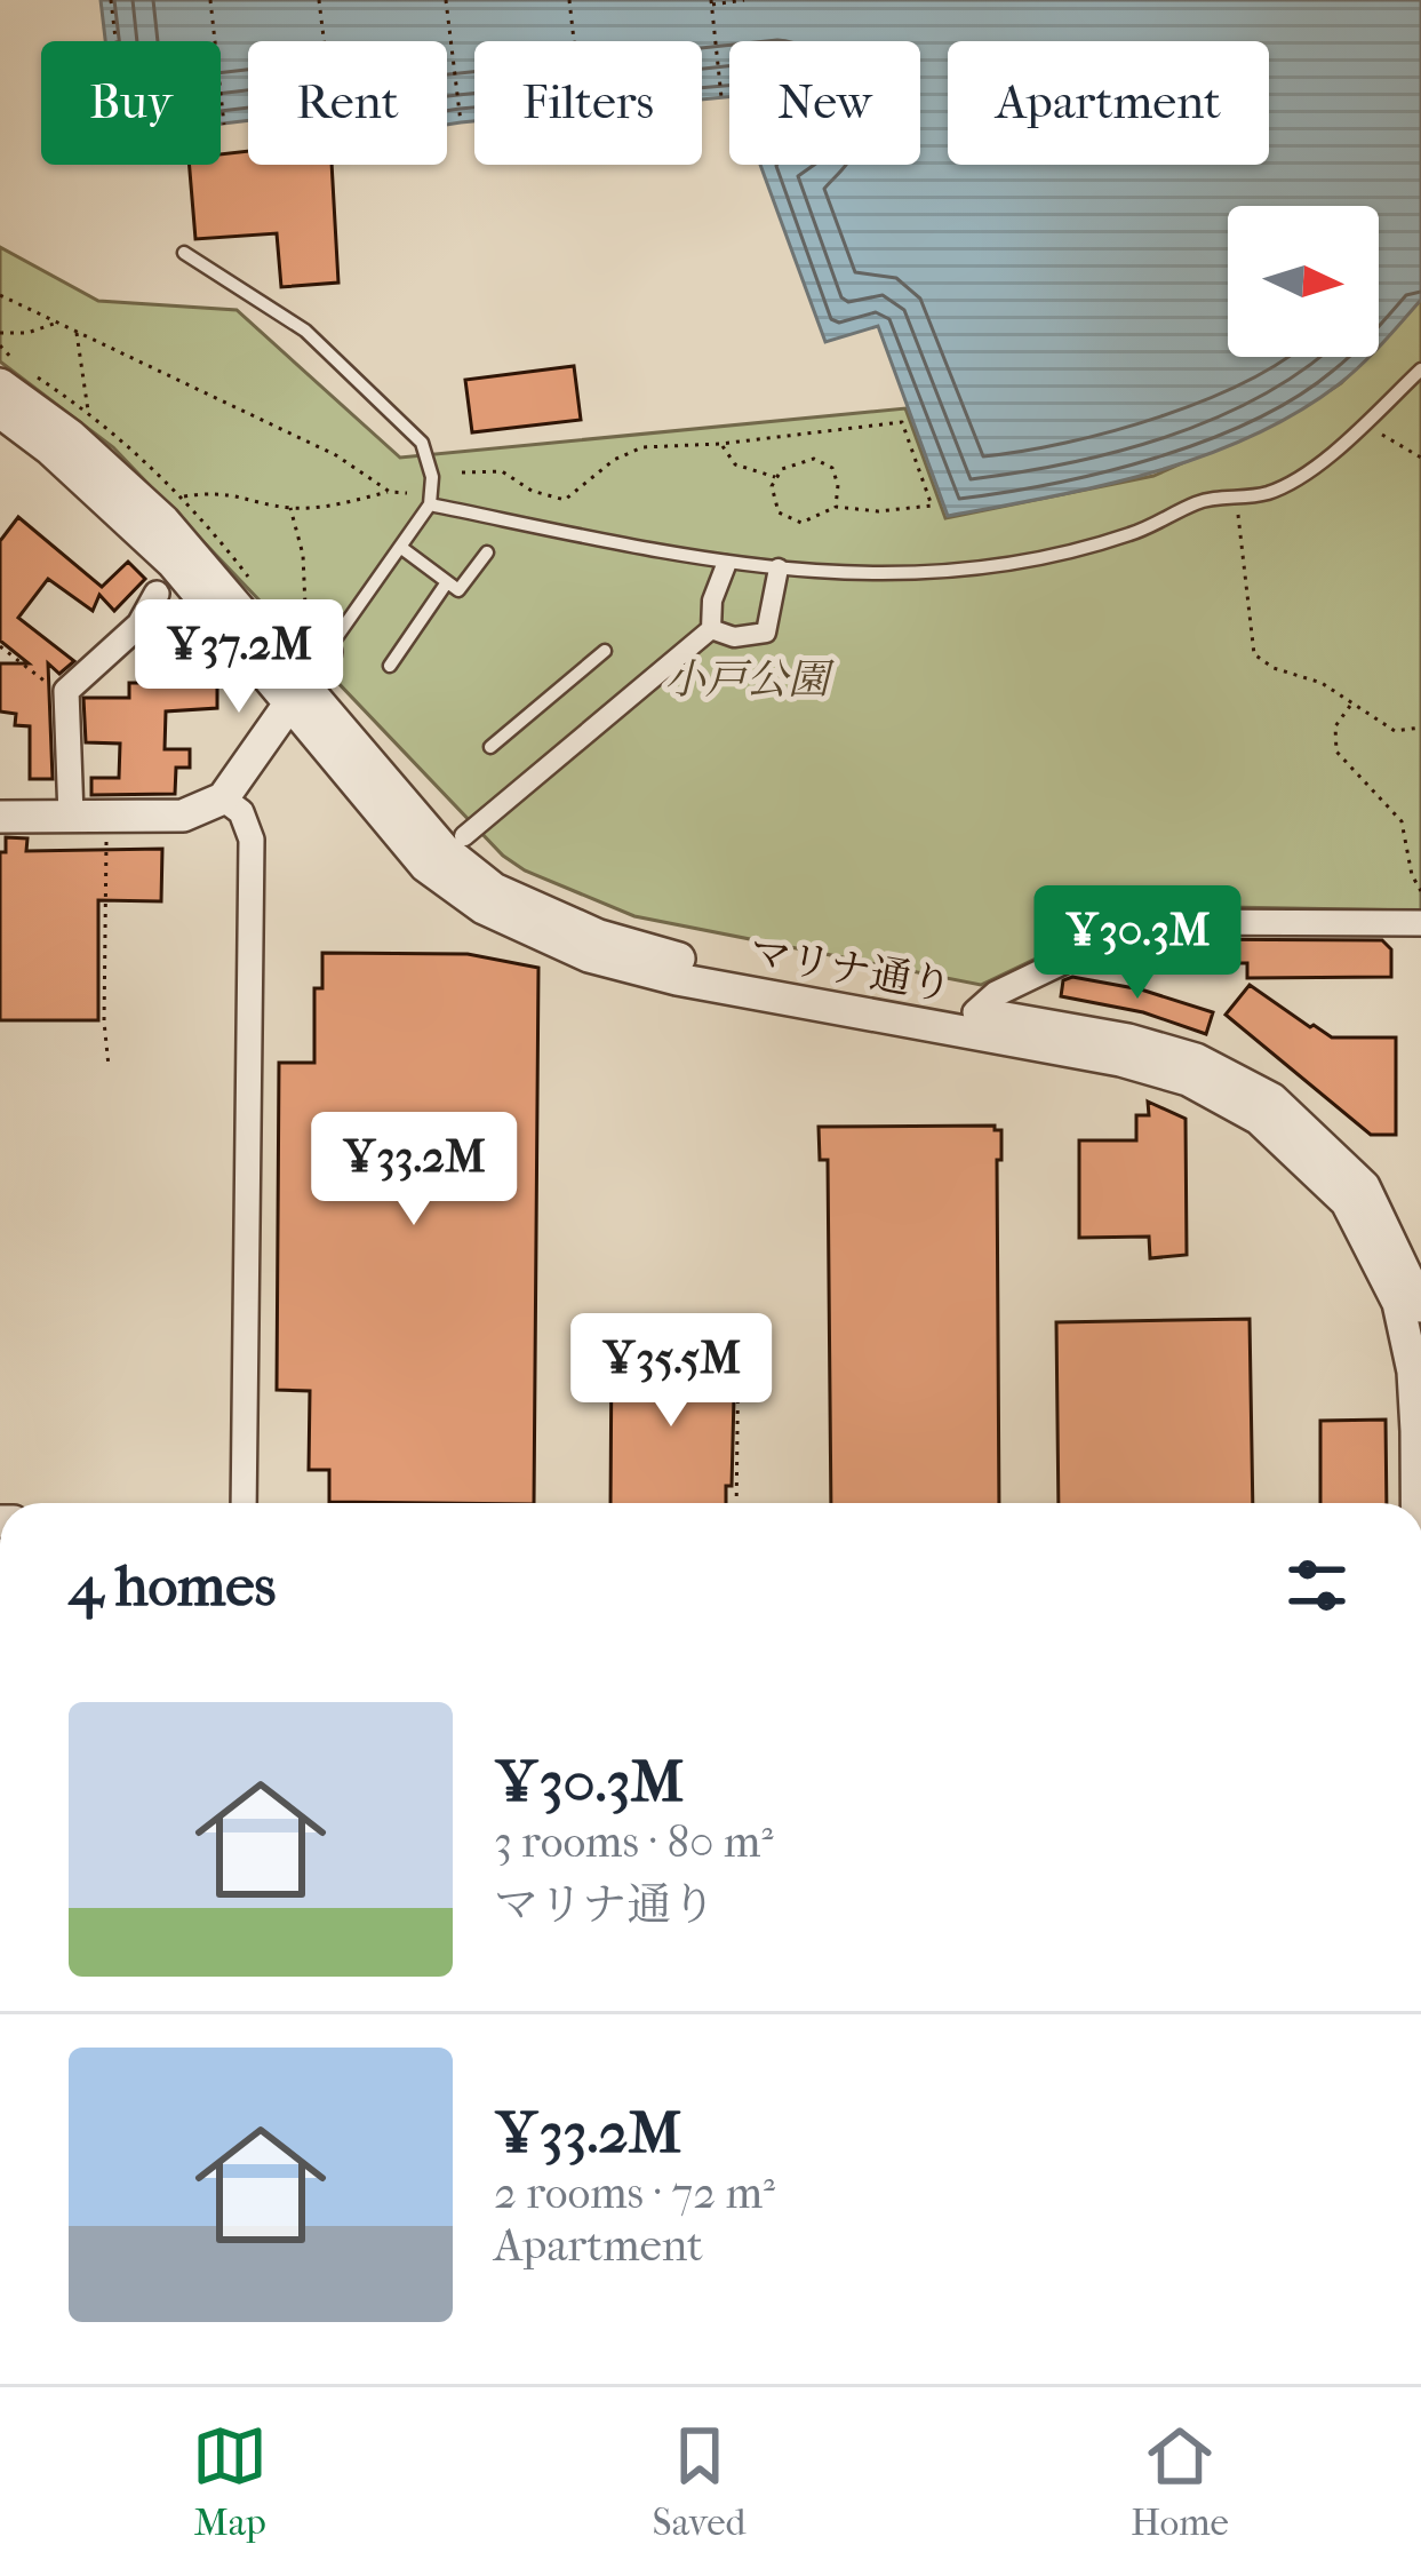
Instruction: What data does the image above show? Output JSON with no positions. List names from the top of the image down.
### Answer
{
  "streets": {
    "street": ["マリナ通り"]
  },
  "parks": ["小戸公園"],
  "north": "right",
  "page": {
    "chip": [
      "Buy",
      "Rent",
      "Filters",
      "New",
      "Apartment"
    ],
    "price": [
      "¥37.2M",
      "¥30.3M",
      "¥33.2M",
      "¥35.5M"
    ],
    "heading": "4 homes",
    "list": [
      {
        "name": "¥30.3M",
        "note": "3 rooms · 80 m² · マリナ通り"
      },
      {
        "name": "¥33.2M",
        "note": "2 rooms · 72 m² · Apartment"
      }
    ],
    "tabs": ["Map", "Saved", "Home"]
  }
}
